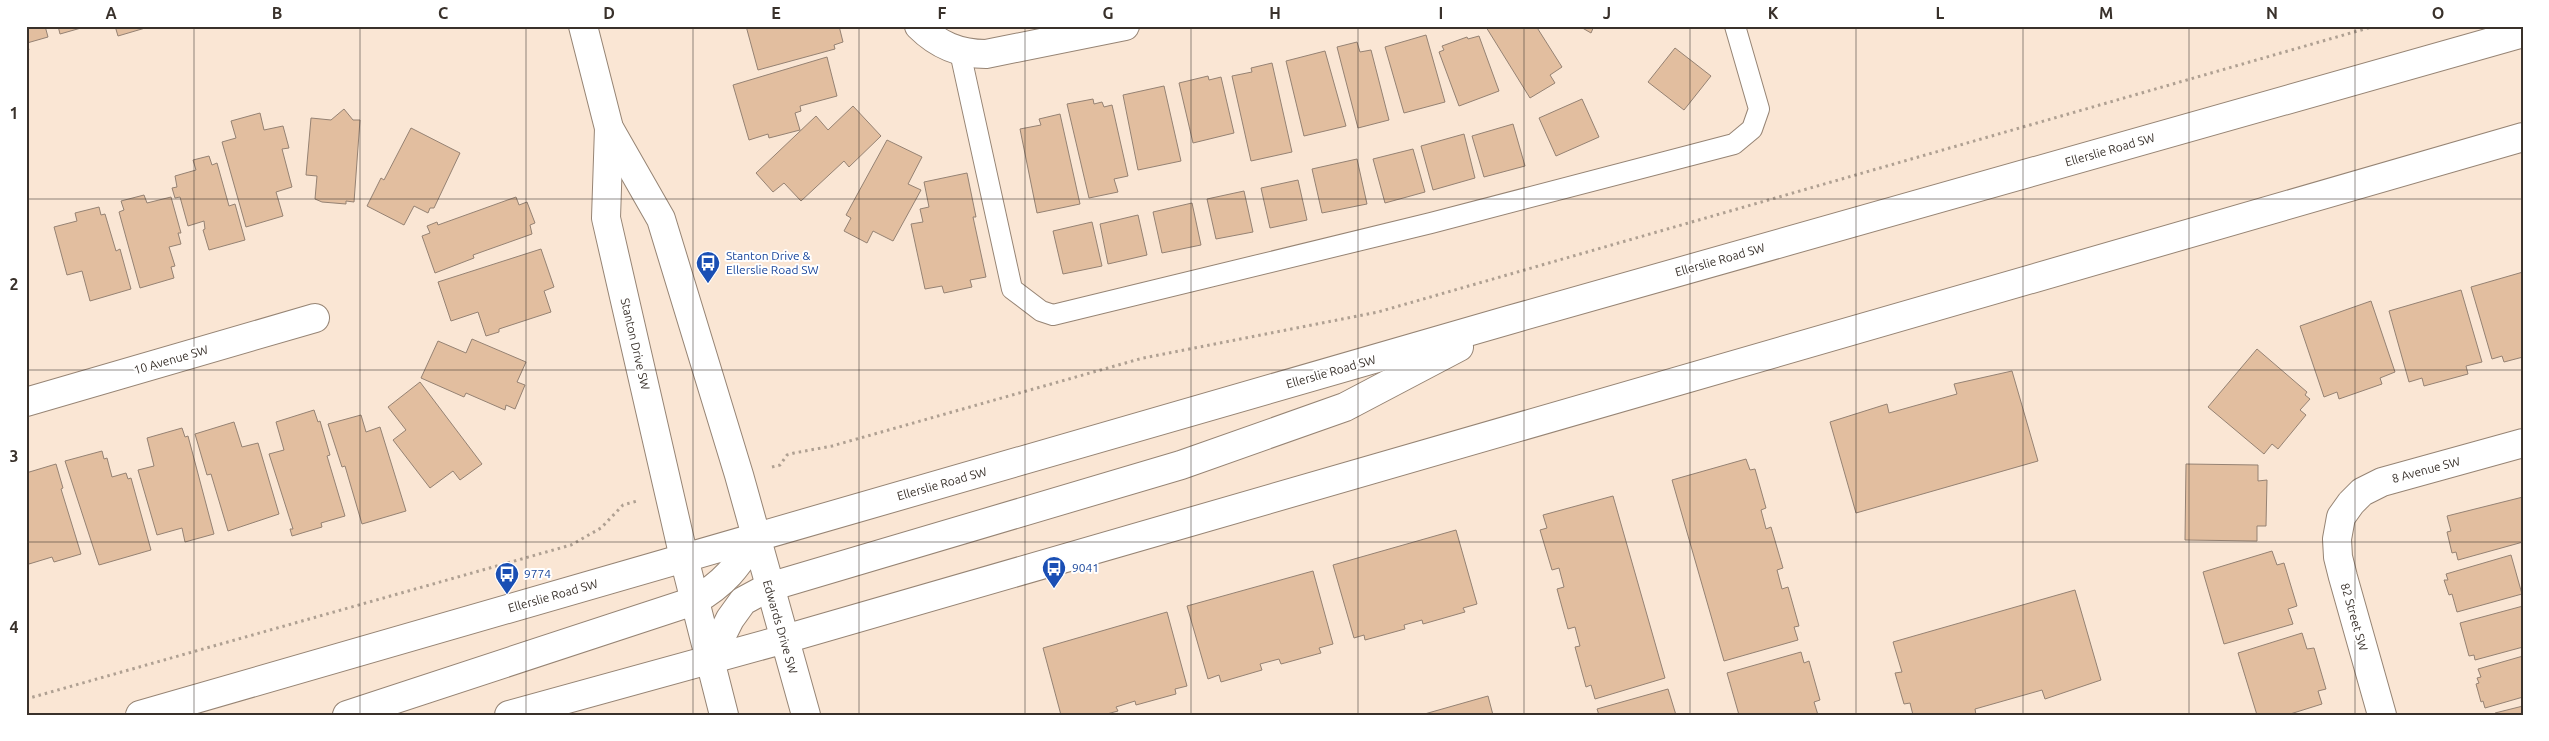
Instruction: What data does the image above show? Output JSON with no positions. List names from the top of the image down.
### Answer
{
  "streets": {
    "main road": [
      "Ellerslie Road SW",
      "Stanton Drive SW",
      "10 Avenue SW",
      "8 Avenue SW",
      "82 Street SW",
      "Edwards Drive SW"
    ]
  },
  "crossings": [
    ["Ellerslie Road SW", "Stanton Drive SW"],
    ["Ellerslie Road SW", "Edwards Drive SW"],
    ["Stanton Drive SW", "Edwards Drive SW"],
    ["8 Avenue SW", "82 Street SW"]
  ],
  "places": {
    "bus stop": ["Stanton Drive & Ellerslie Road SW", "9041", "9774"]
  },
  "grid": {
    "columns": [
      "A",
      "B",
      "C",
      "D",
      "E",
      "F",
      "G",
      "H",
      "I",
      "J",
      "K",
      "L",
      "M",
      "N",
      "O"
    ],
    "rows": [
      "1",
      "2",
      "3",
      "4"
    ]
  }
}
